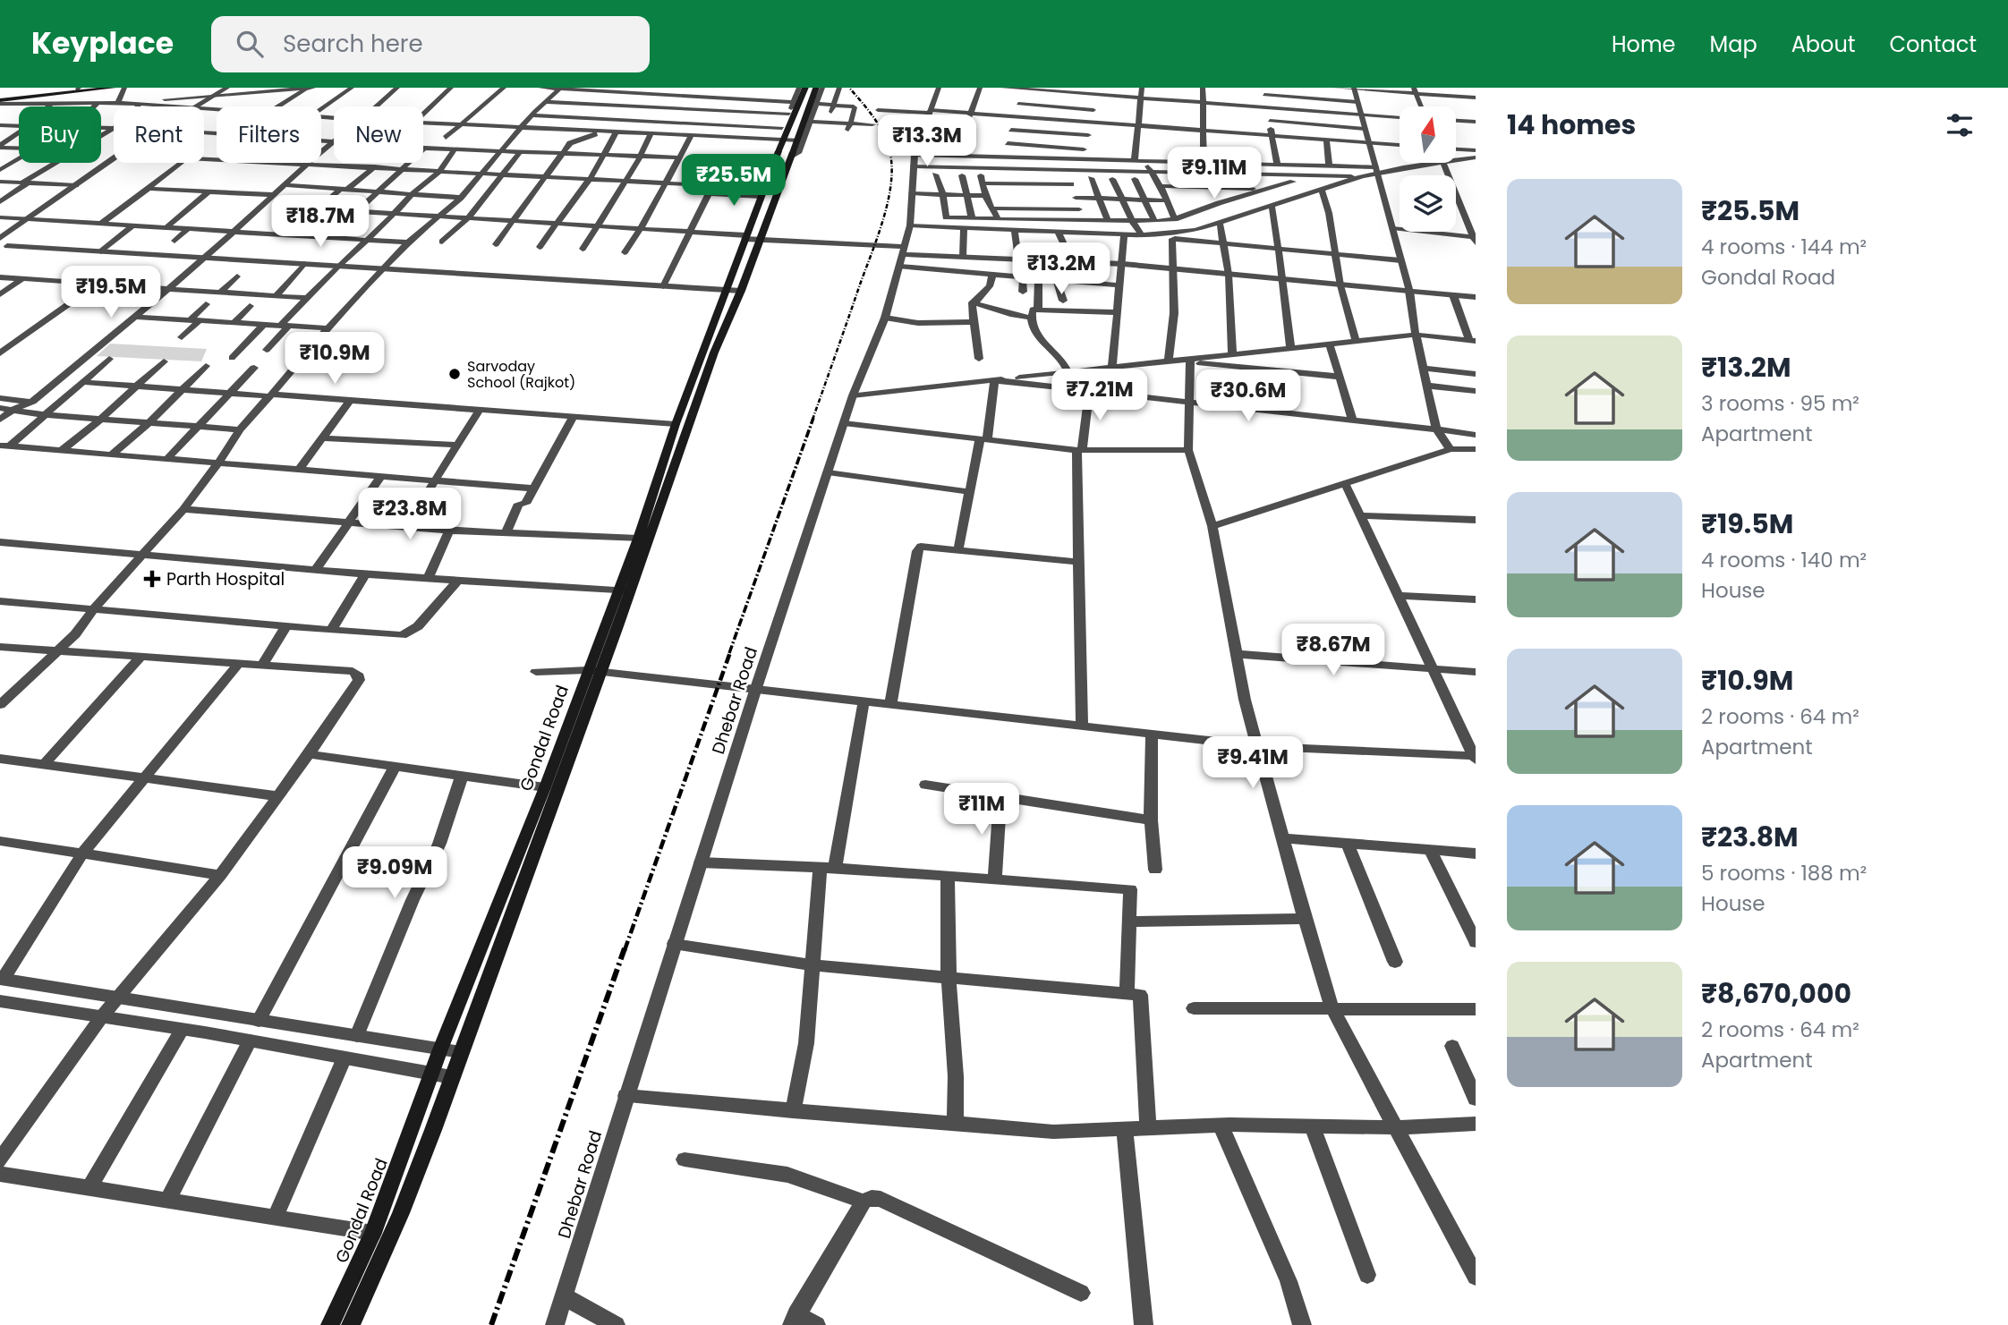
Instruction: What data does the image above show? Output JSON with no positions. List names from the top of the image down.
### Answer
{
  "streets": {
    "main road": ["Gondal Road"],
    "street": ["Dhebar Road"]
  },
  "places": {
    "other": ["Sarvoday School (Rajkot)"],
    "health": ["Parth Hospital"]
  },
  "north": "top",
  "page": {
    "header": "Keyplace",
    "search": "Search here",
    "nav": [
      "Home",
      "Map",
      "About",
      "Contact"
    ],
    "heading": "14 homes",
    "chip": [
      "Buy",
      "Rent",
      "Filters",
      "New"
    ],
    "price": [
      "₹13.3M",
      "₹9.11M",
      "₹25.5M",
      "₹18.7M",
      "₹13.2M",
      "₹19.5M",
      "₹10.9M",
      "₹7.21M",
      "₹30.6M",
      "₹23.8M",
      "₹8.67M",
      "₹9.41M",
      "₹11M",
      "₹9.09M"
    ],
    "list": [
      {
        "name": "₹25.5M",
        "note": "4 rooms · 144 m² · Gondal Road"
      },
      {
        "name": "₹13.2M",
        "note": "3 rooms · 95 m² · Apartment"
      },
      {
        "name": "₹19.5M",
        "note": "4 rooms · 140 m² · House"
      },
      {
        "name": "₹10.9M",
        "note": "2 rooms · 64 m² · Apartment"
      },
      {
        "name": "₹23.8M",
        "note": "5 rooms · 188 m² · House"
      },
      {
        "name": "₹8,670,000",
        "note": "2 rooms · 64 m² · Apartment"
      }
    ]
  }
}
